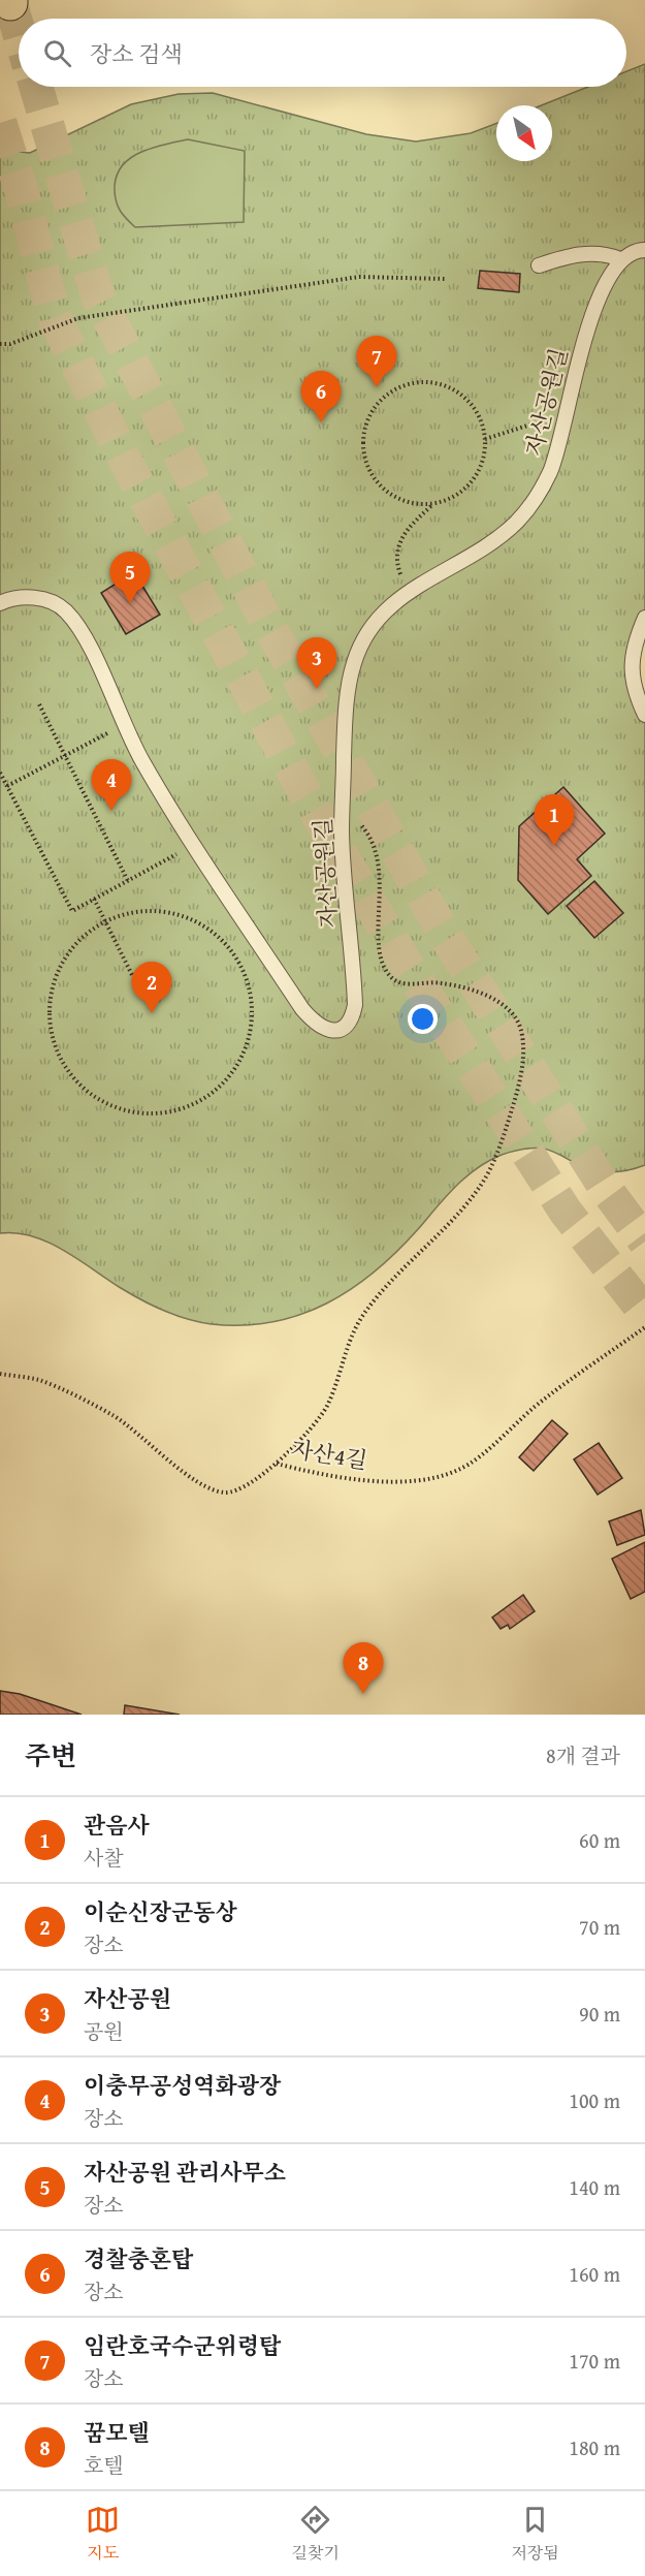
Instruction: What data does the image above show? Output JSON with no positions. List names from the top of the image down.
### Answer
{
  "streets": {
    "lane": ["자산공원길"],
    "path": ["자산4길"]
  },
  "north": "bottom right",
  "page": {
    "search": "장소 검색",
    "pins": [
      "7",
      "6",
      "5",
      "3",
      "4",
      "1",
      "2",
      "8"
    ],
    "heading": ["주변", "8개 결과"],
    "list": [
      {
        "mark": "1",
        "name": "관음사",
        "note": "사찰",
        "value": "60 m"
      },
      {
        "mark": "2",
        "name": "이순신장군동상",
        "note": "장소",
        "value": "70 m"
      },
      {
        "mark": "3",
        "name": "자산공원",
        "note": "공원",
        "value": "90 m"
      },
      {
        "mark": "4",
        "name": "이충무공성역화광장",
        "note": "장소",
        "value": "100 m"
      },
      {
        "mark": "5",
        "name": "자산공원 관리사무소",
        "note": "장소",
        "value": "140 m"
      },
      {
        "mark": "6",
        "name": "경찰충혼탑",
        "note": "장소",
        "value": "160 m"
      },
      {
        "mark": "7",
        "name": "임란호국수군위령탑",
        "note": "장소",
        "value": "170 m"
      },
      {
        "mark": "8",
        "name": "꿈모텔",
        "note": "호텔",
        "value": "180 m"
      }
    ],
    "nav": ["지도", "길찾기", "저장됨"]
  }
}
